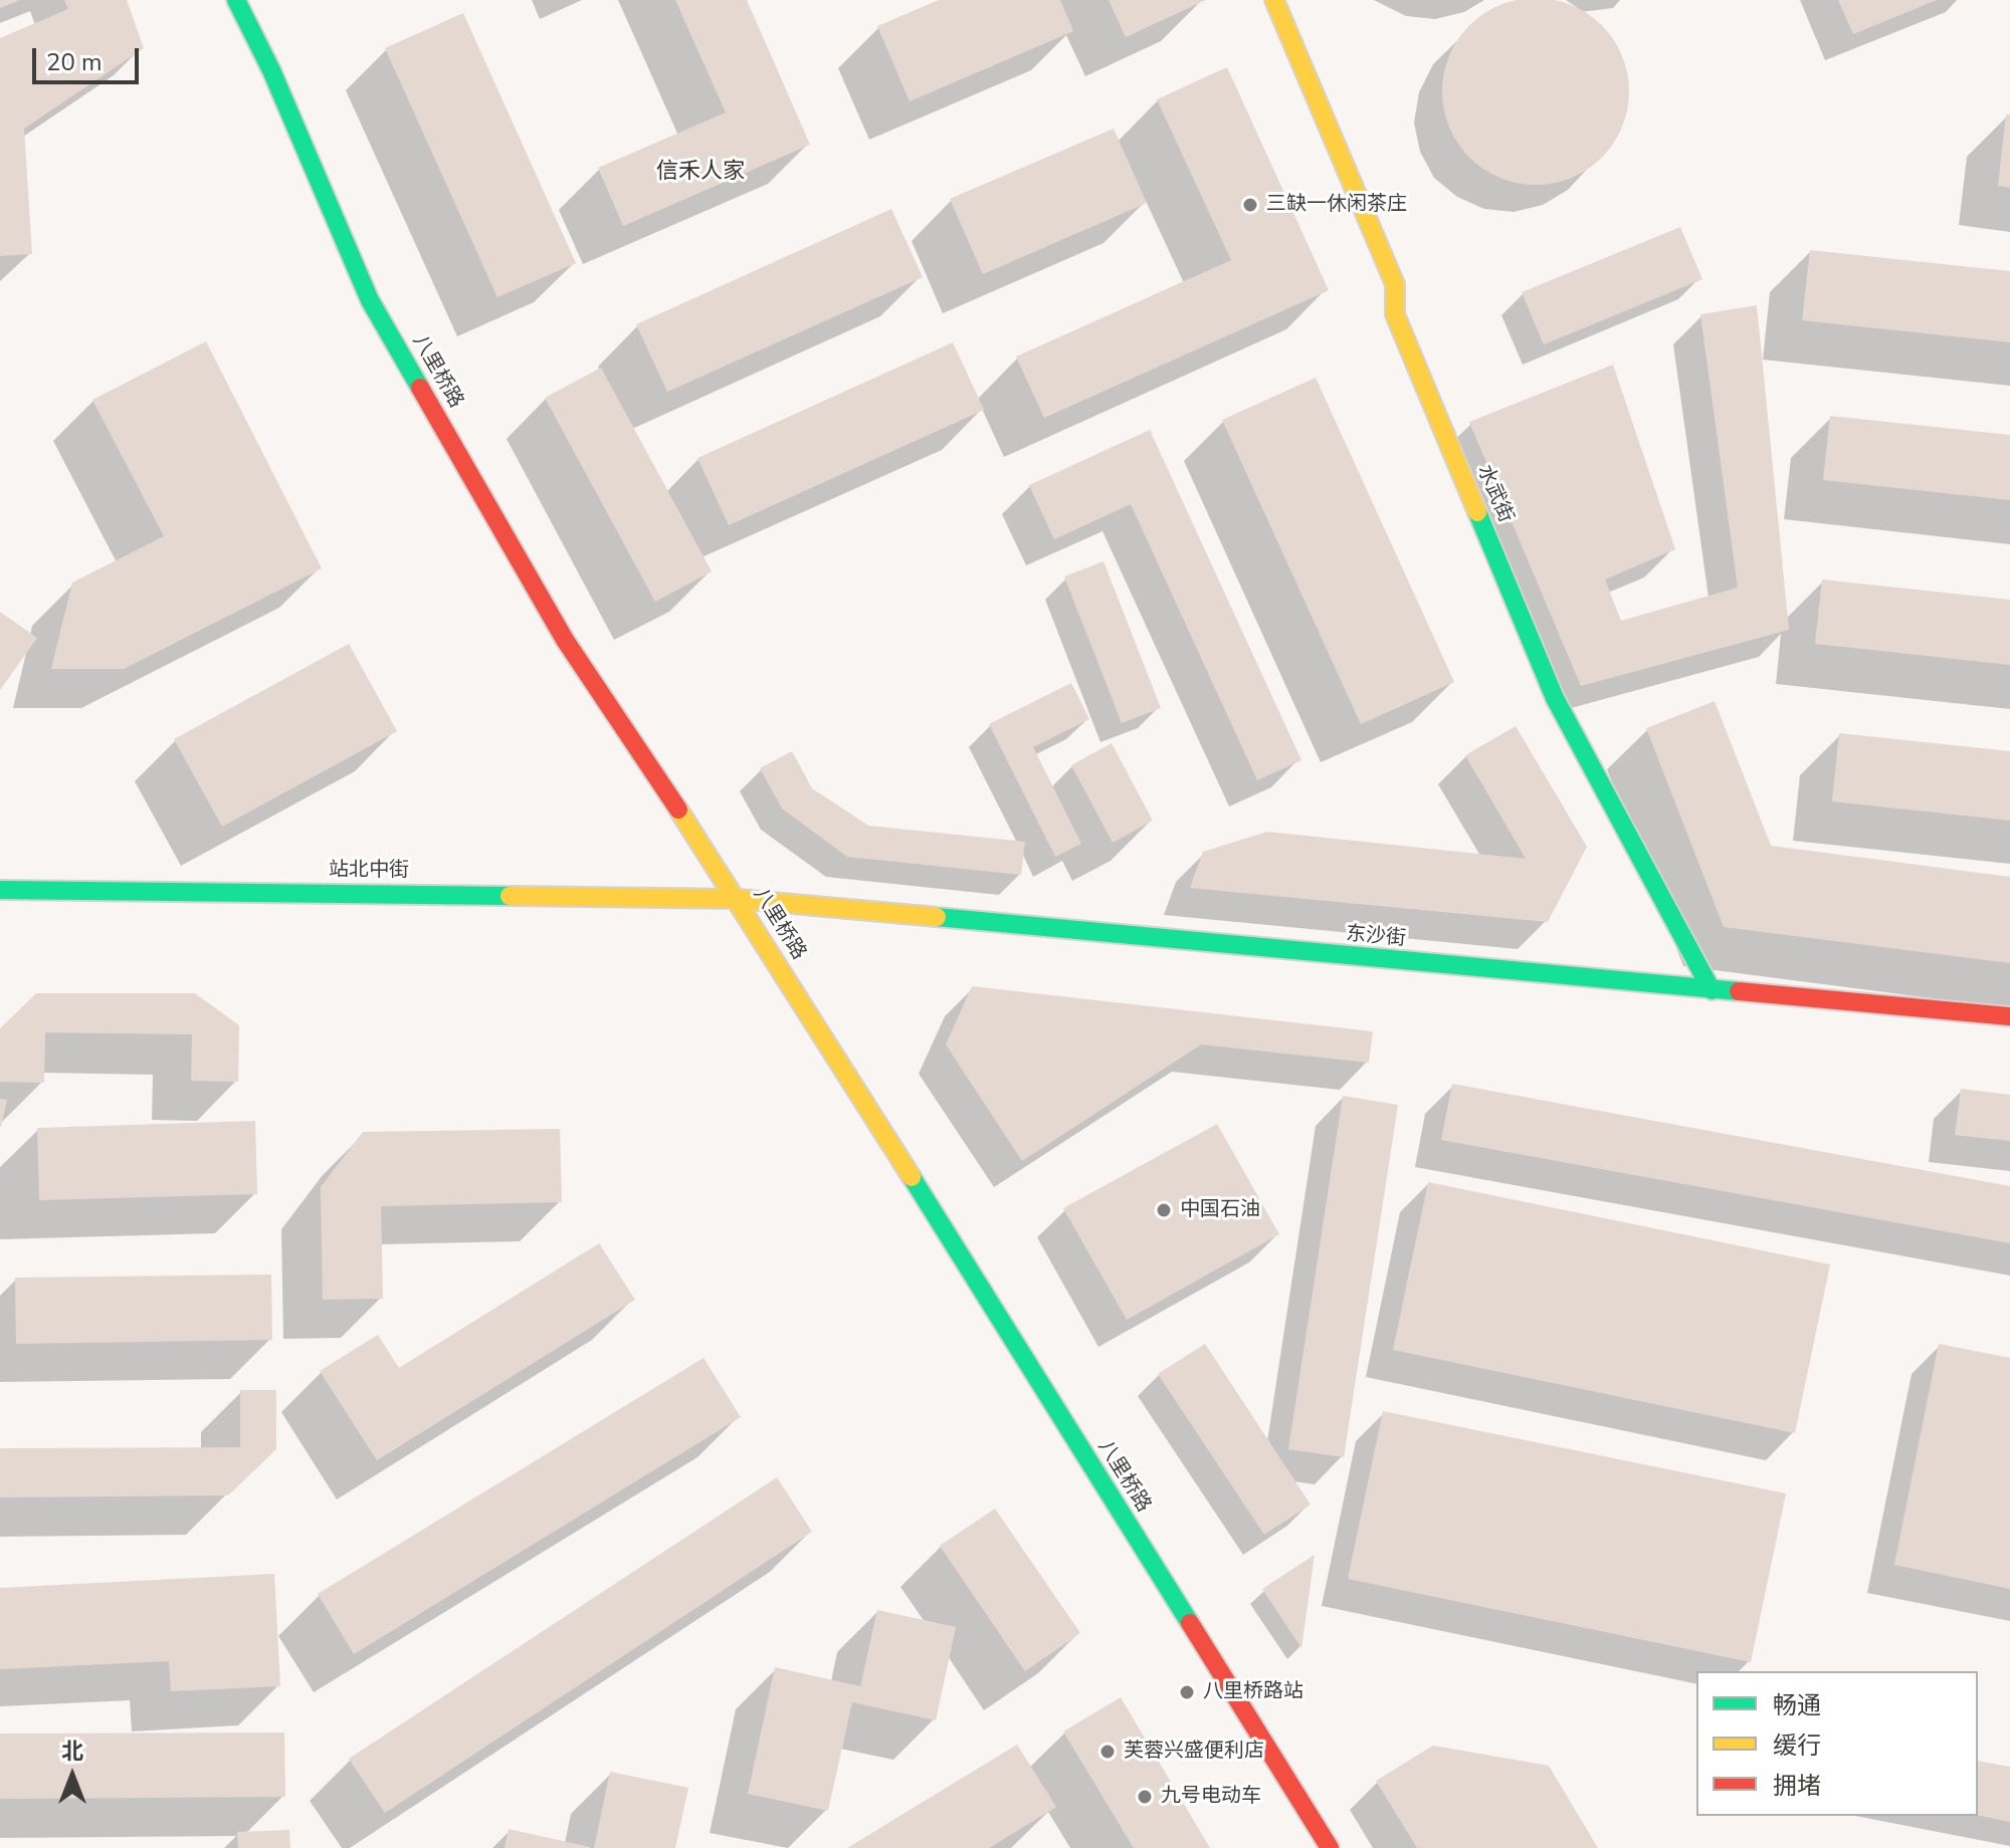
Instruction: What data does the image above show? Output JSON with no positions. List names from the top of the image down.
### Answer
{
  "streets": {
    "street": [
      "八里桥路",
      "水武街",
      "站北中街",
      "东沙街"
    ]
  },
  "crossings": [
    ["八里桥路", "站北中街"],
    ["八里桥路", "东沙街"],
    ["水武街", "东沙街"],
    ["站北中街", "东沙街"]
  ],
  "districts": ["信禾人家"],
  "places": [
    "三缺一休闲茶庄",
    "中国石油",
    "八里桥路站",
    "芙蓉兴盛便利店",
    "九号电动车"
  ],
  "legend": ["畅通", "缓行", "拥堵"],
  "scale_bar": "20 m",
  "north": "top"
}
